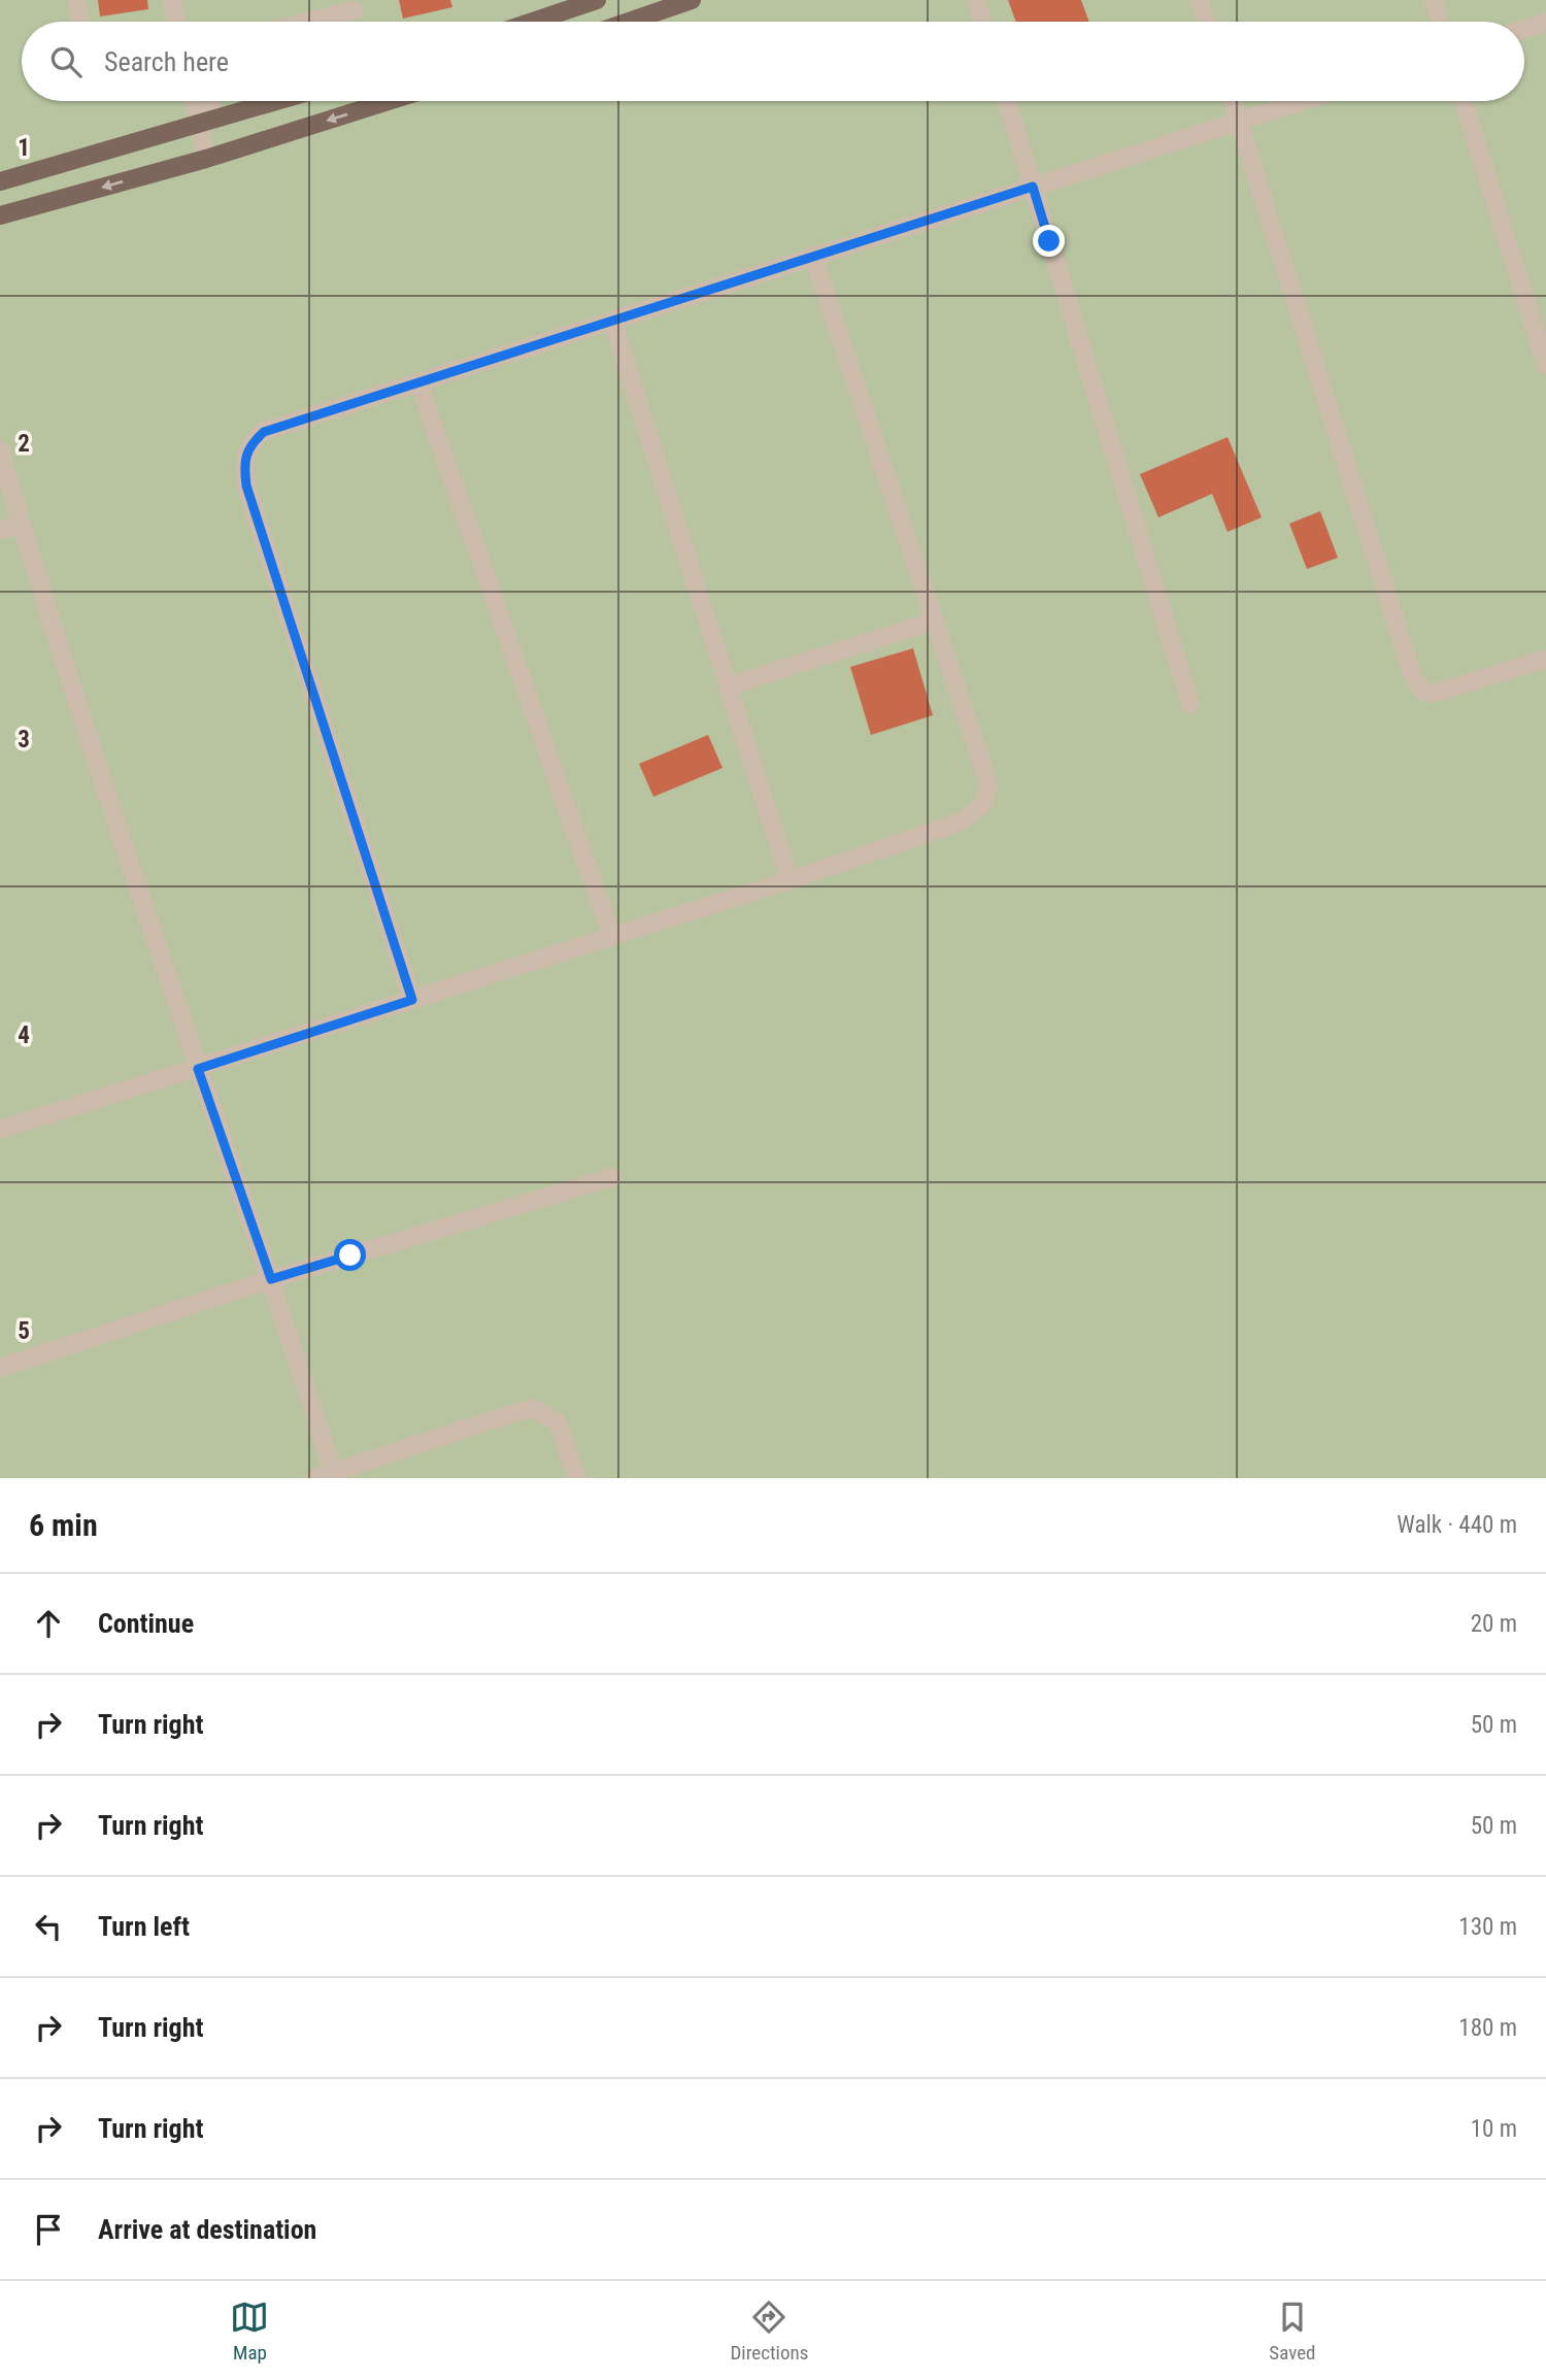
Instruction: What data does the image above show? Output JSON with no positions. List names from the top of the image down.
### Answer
{
  "page": {
    "search": "Search here",
    "heading": ["6 min", "Walk · 440 m"],
    "list": [
      ["Continue", "20 m"],
      ["Turn right", "50 m"],
      ["Turn right", "50 m"],
      ["Turn left", "130 m"],
      ["Turn right", "180 m"],
      ["Turn right", "10 m"],
      "Arrive at destination"
    ],
    "nav": ["Map", "Directions", "Saved"]
  },
  "grid": {
    "rows": [
      "1",
      "2",
      "3",
      "4",
      "5"
    ]
  }
}
